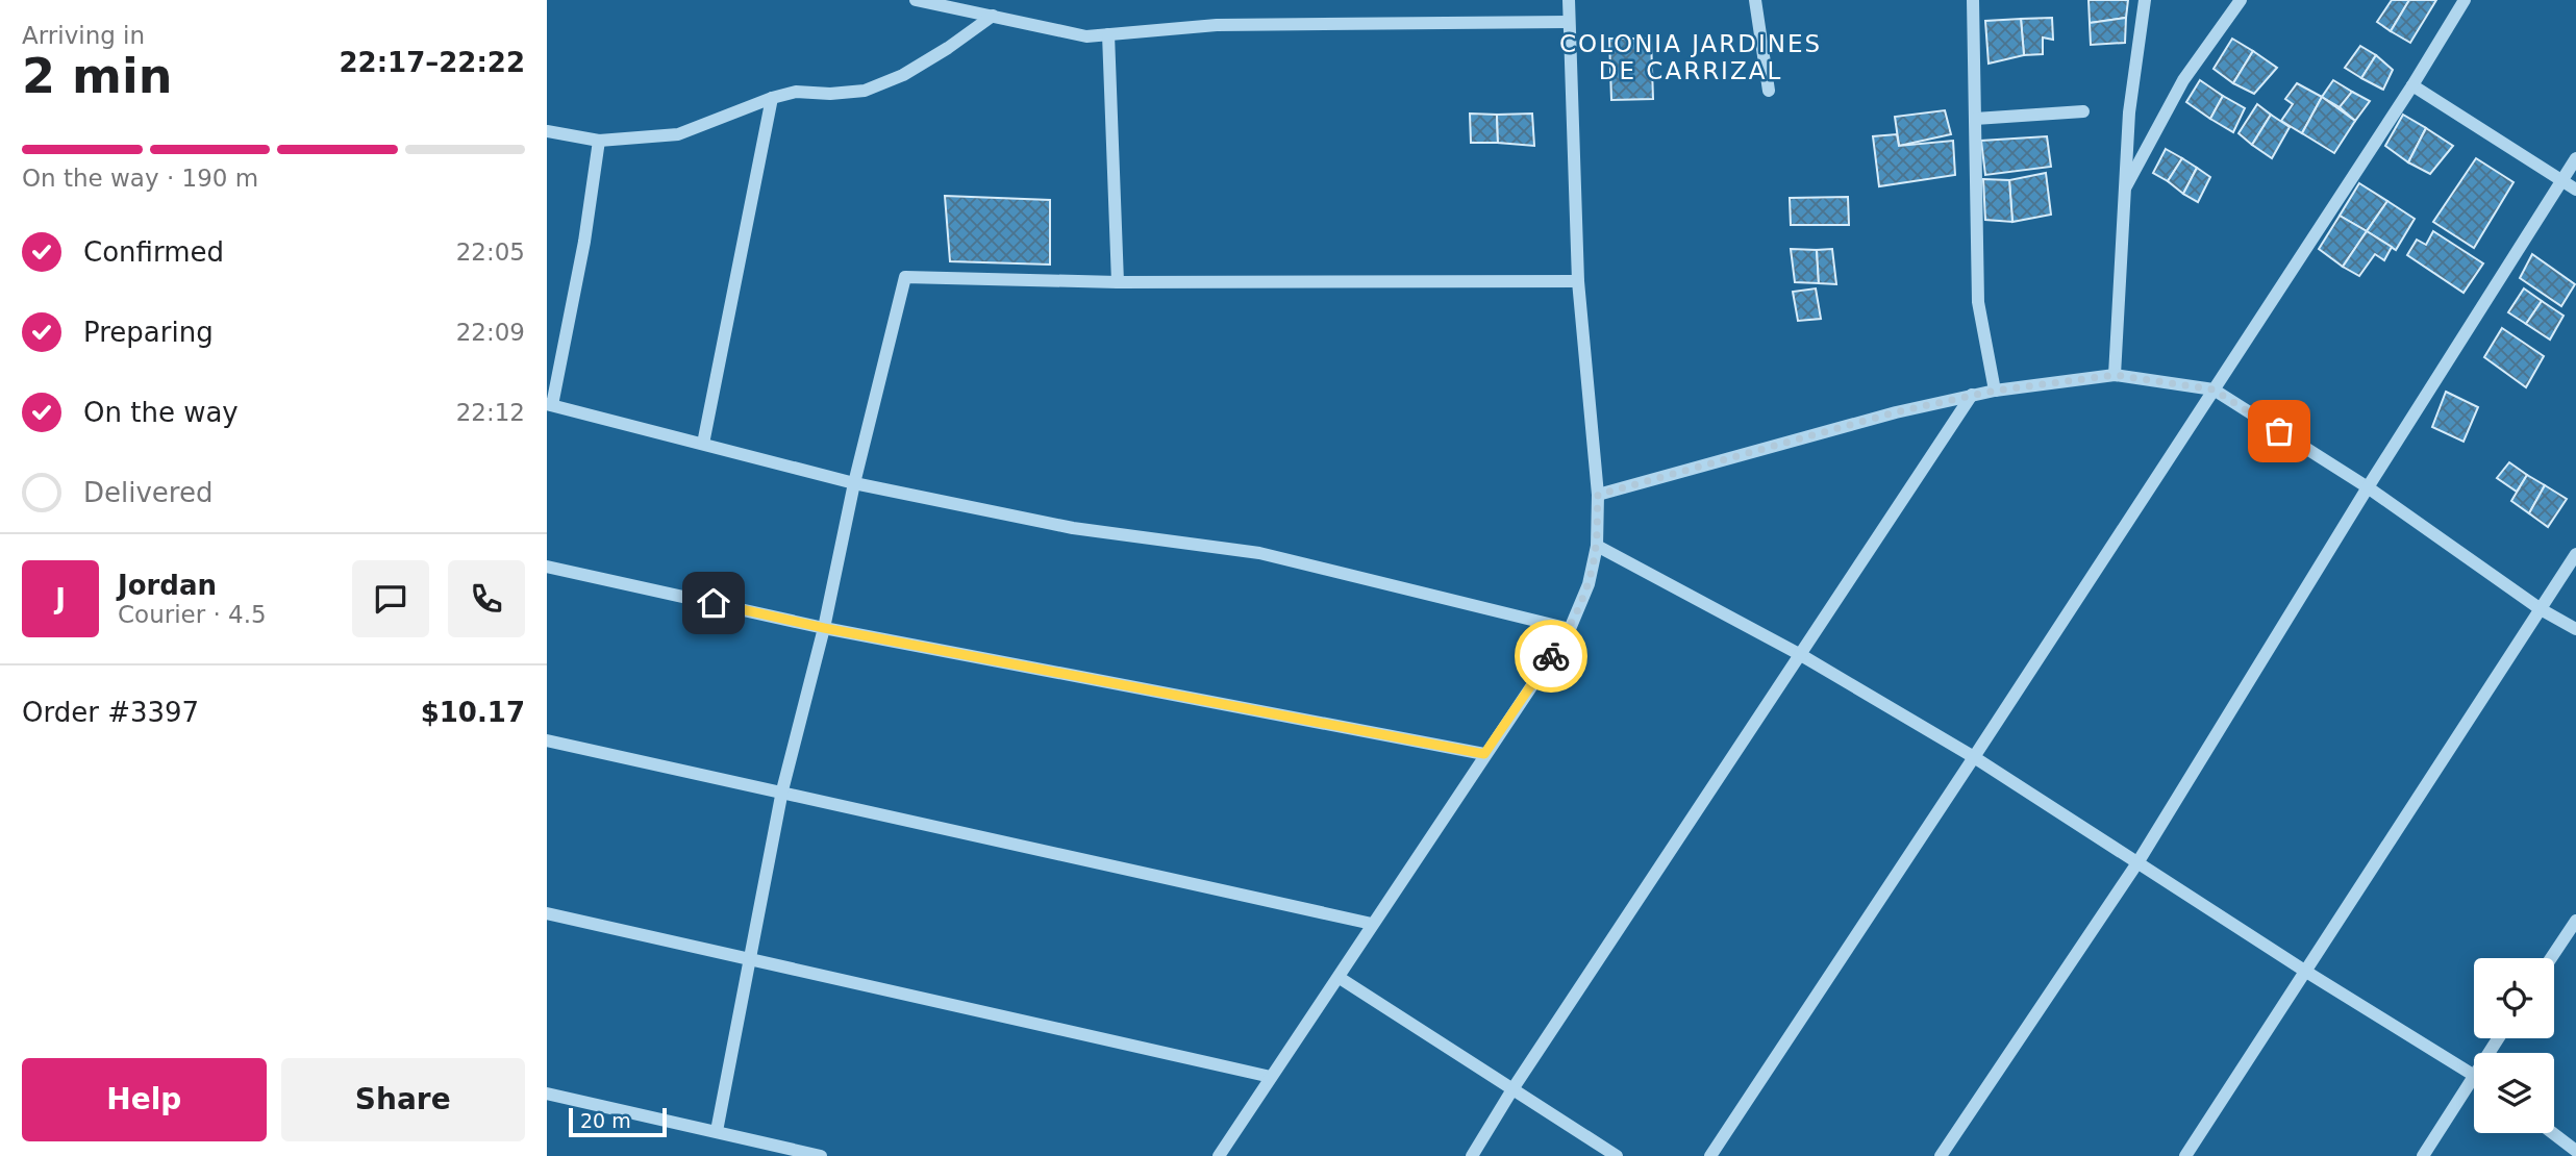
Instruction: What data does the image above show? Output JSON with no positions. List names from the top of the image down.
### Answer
{
  "districts": ["COLONIA JARDINES DE CARRIZAL"],
  "scale_bar": "20 m",
  "page": {
    "heading": ["2 min", "Arriving in", "22:17–22:22"],
    "panel": [
      "Jordan",
      "Courier · 4.5",
      "Order #3397",
      "$10.17"
    ],
    "bar": "On the way · 190 m",
    "list": [
      ["Confirmed", "22:05"],
      ["Preparing", "22:09"],
      ["On the way", "22:12"],
      "Delivered"
    ],
    "round": "J",
    "buttons": ["Help", "Share"],
    "scale": "20 m"
  }
}
